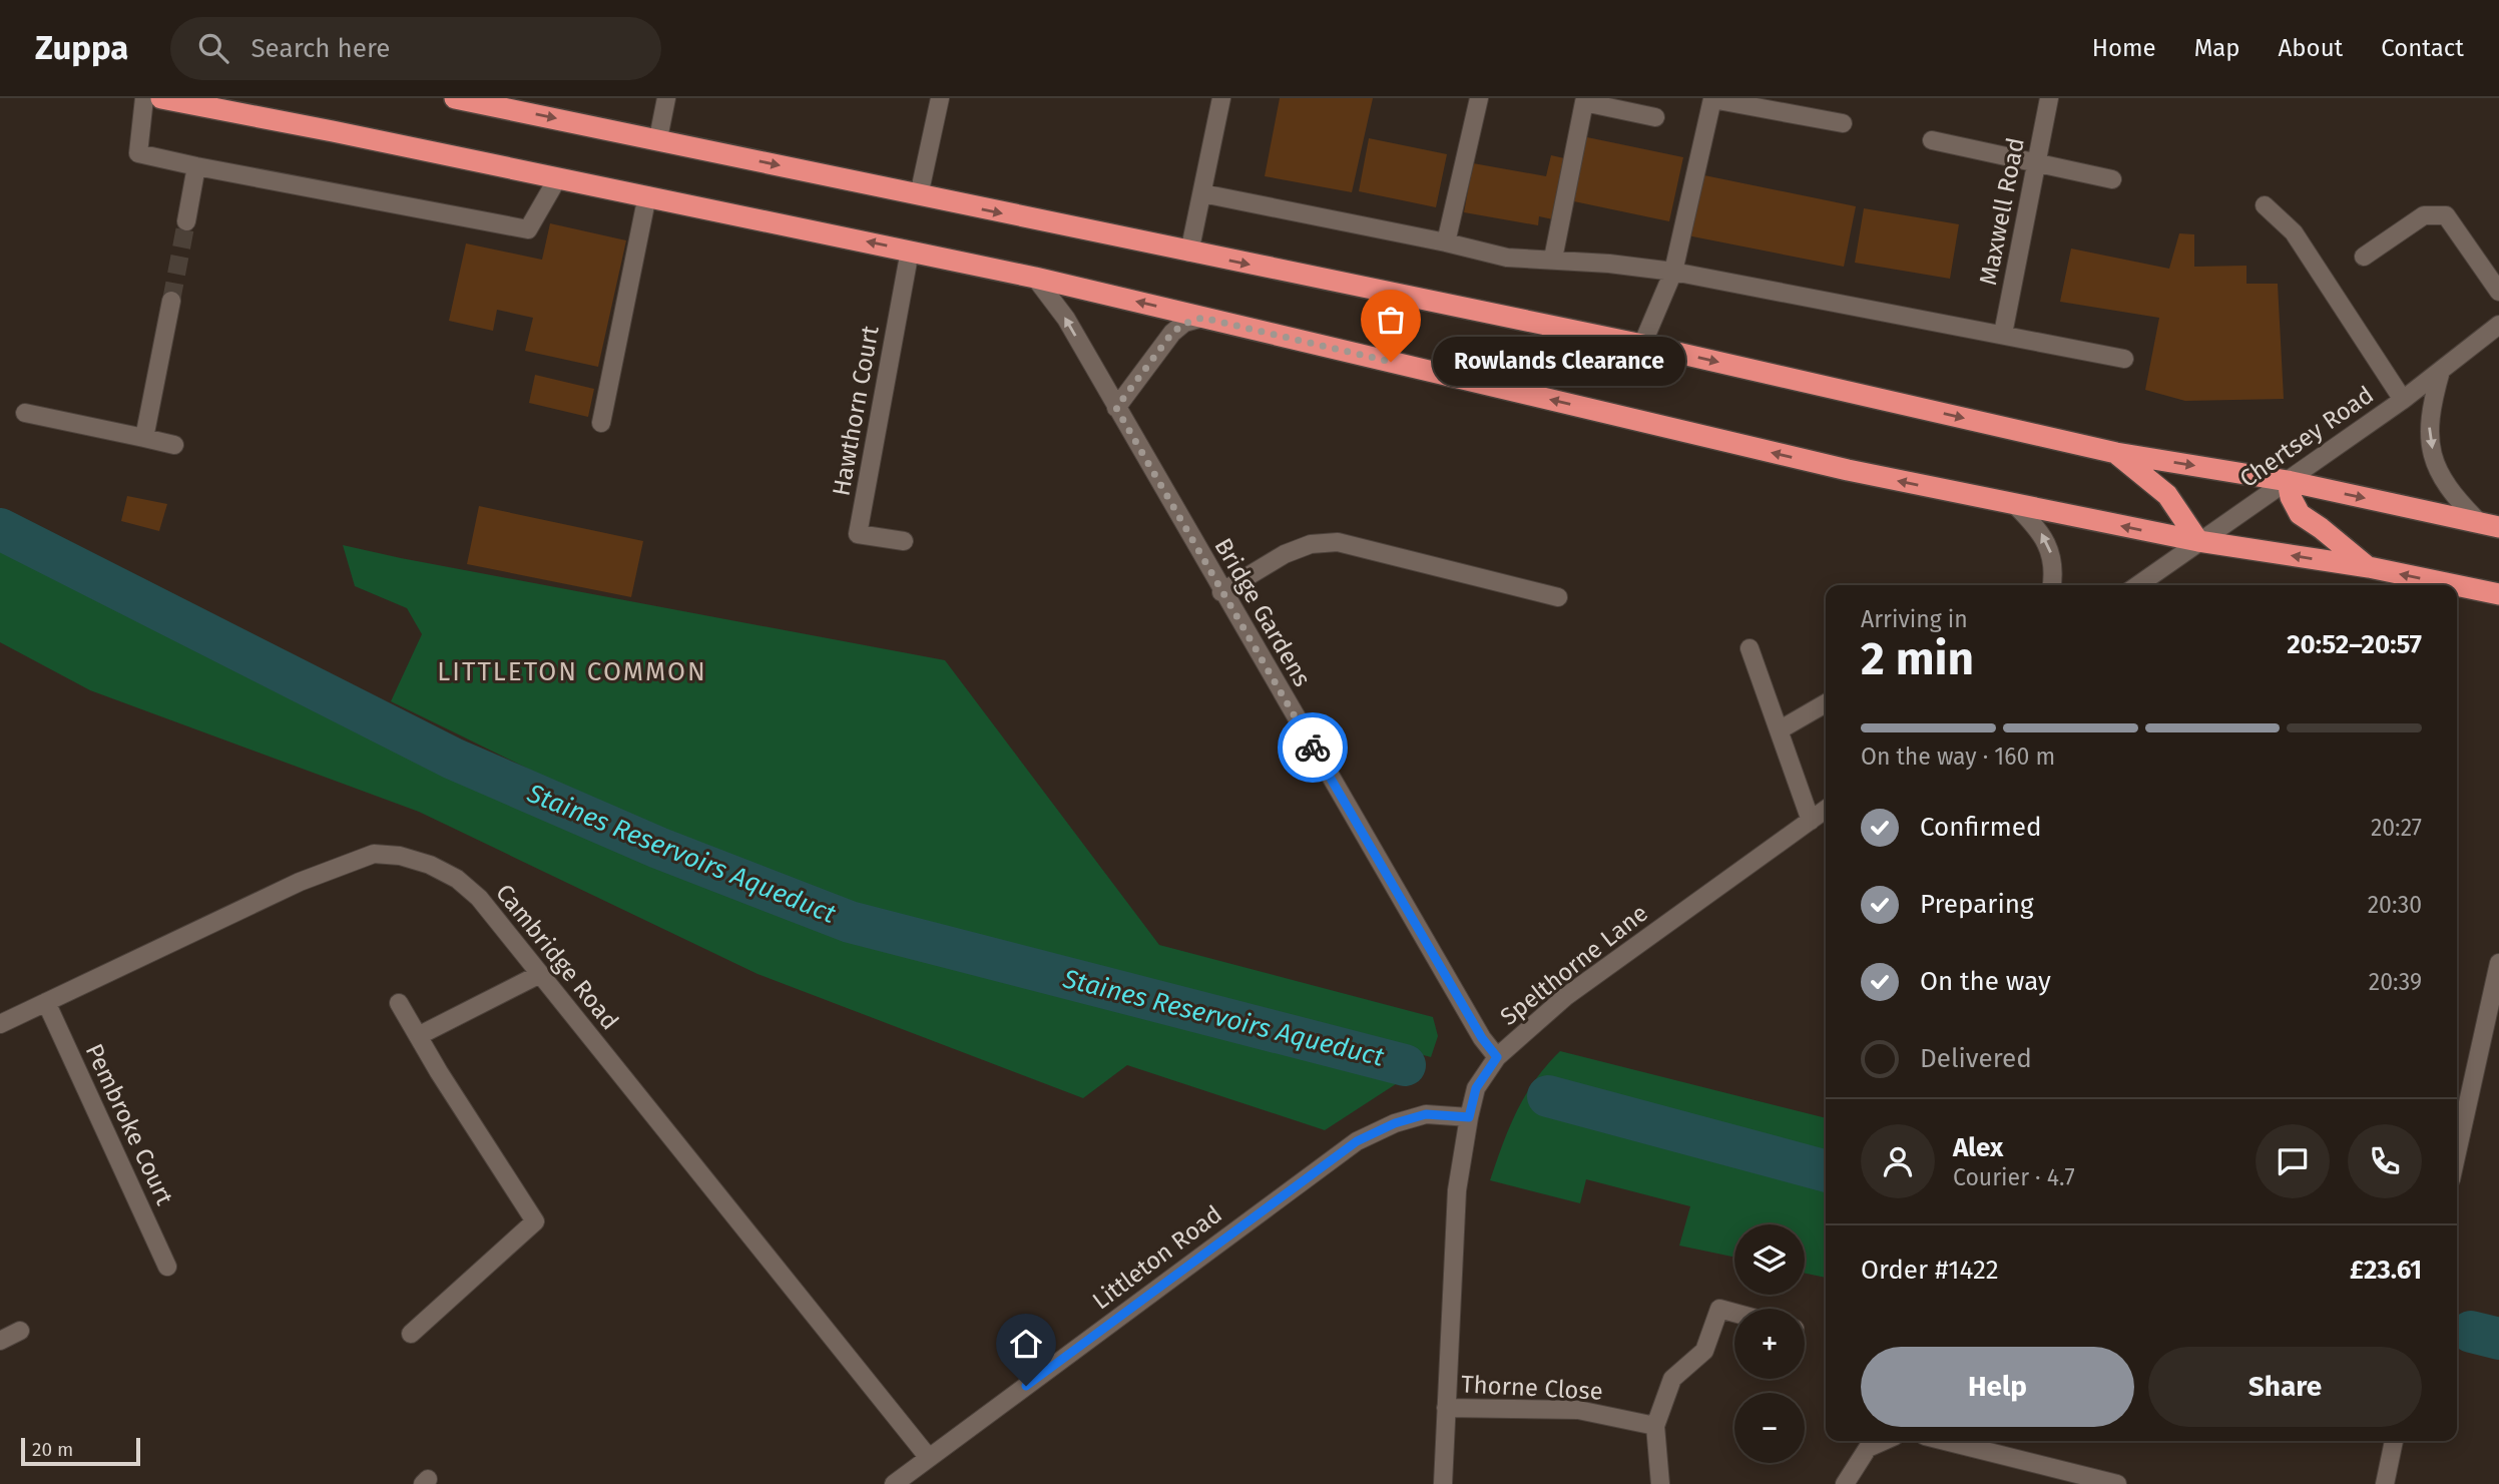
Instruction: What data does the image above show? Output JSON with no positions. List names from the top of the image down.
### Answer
{
  "streets": {
    "street": [
      "Maxwell Road",
      "Hawthorn Court",
      "Chertsey Road",
      "Bridge Gardens",
      "Cambridge Road",
      "Spelthorne Lane",
      "Pembroke Court",
      "Littleton Road",
      "Thorne Close"
    ]
  },
  "crossings": [
    ["Bridge Gardens", "Spelthorne Lane"],
    ["Cambridge Road", "Pembroke Court"],
    ["Cambridge Road", "Littleton Road"],
    ["Spelthorne Lane", "Littleton Road"],
    ["Spelthorne Lane", "Thorne Close"]
  ],
  "districts": ["LITTLETON COMMON"],
  "water": ["Staines Reservoirs Aqueduct"],
  "places": ["Rowlands Clearance"],
  "scale_bar": "20 m",
  "page": {
    "header": "Zuppa",
    "search": "Search here",
    "nav": [
      "Home",
      "Map",
      "About",
      "Contact"
    ],
    "bubble": "Rowlands Clearance",
    "heading": ["2 min", "Arriving in", "20:52–20:57"],
    "panel": [
      "Alex",
      "Courier · 4.7",
      "Order #1422",
      "£23.61"
    ],
    "bar": "On the way · 160 m",
    "list": [
      ["Confirmed", "20:27"],
      ["Preparing", "20:30"],
      ["On the way", "20:39"],
      "Delivered"
    ],
    "map_buttons": ["+", "−"],
    "buttons": ["Help", "Share"],
    "scale": "20 m"
  }
}
